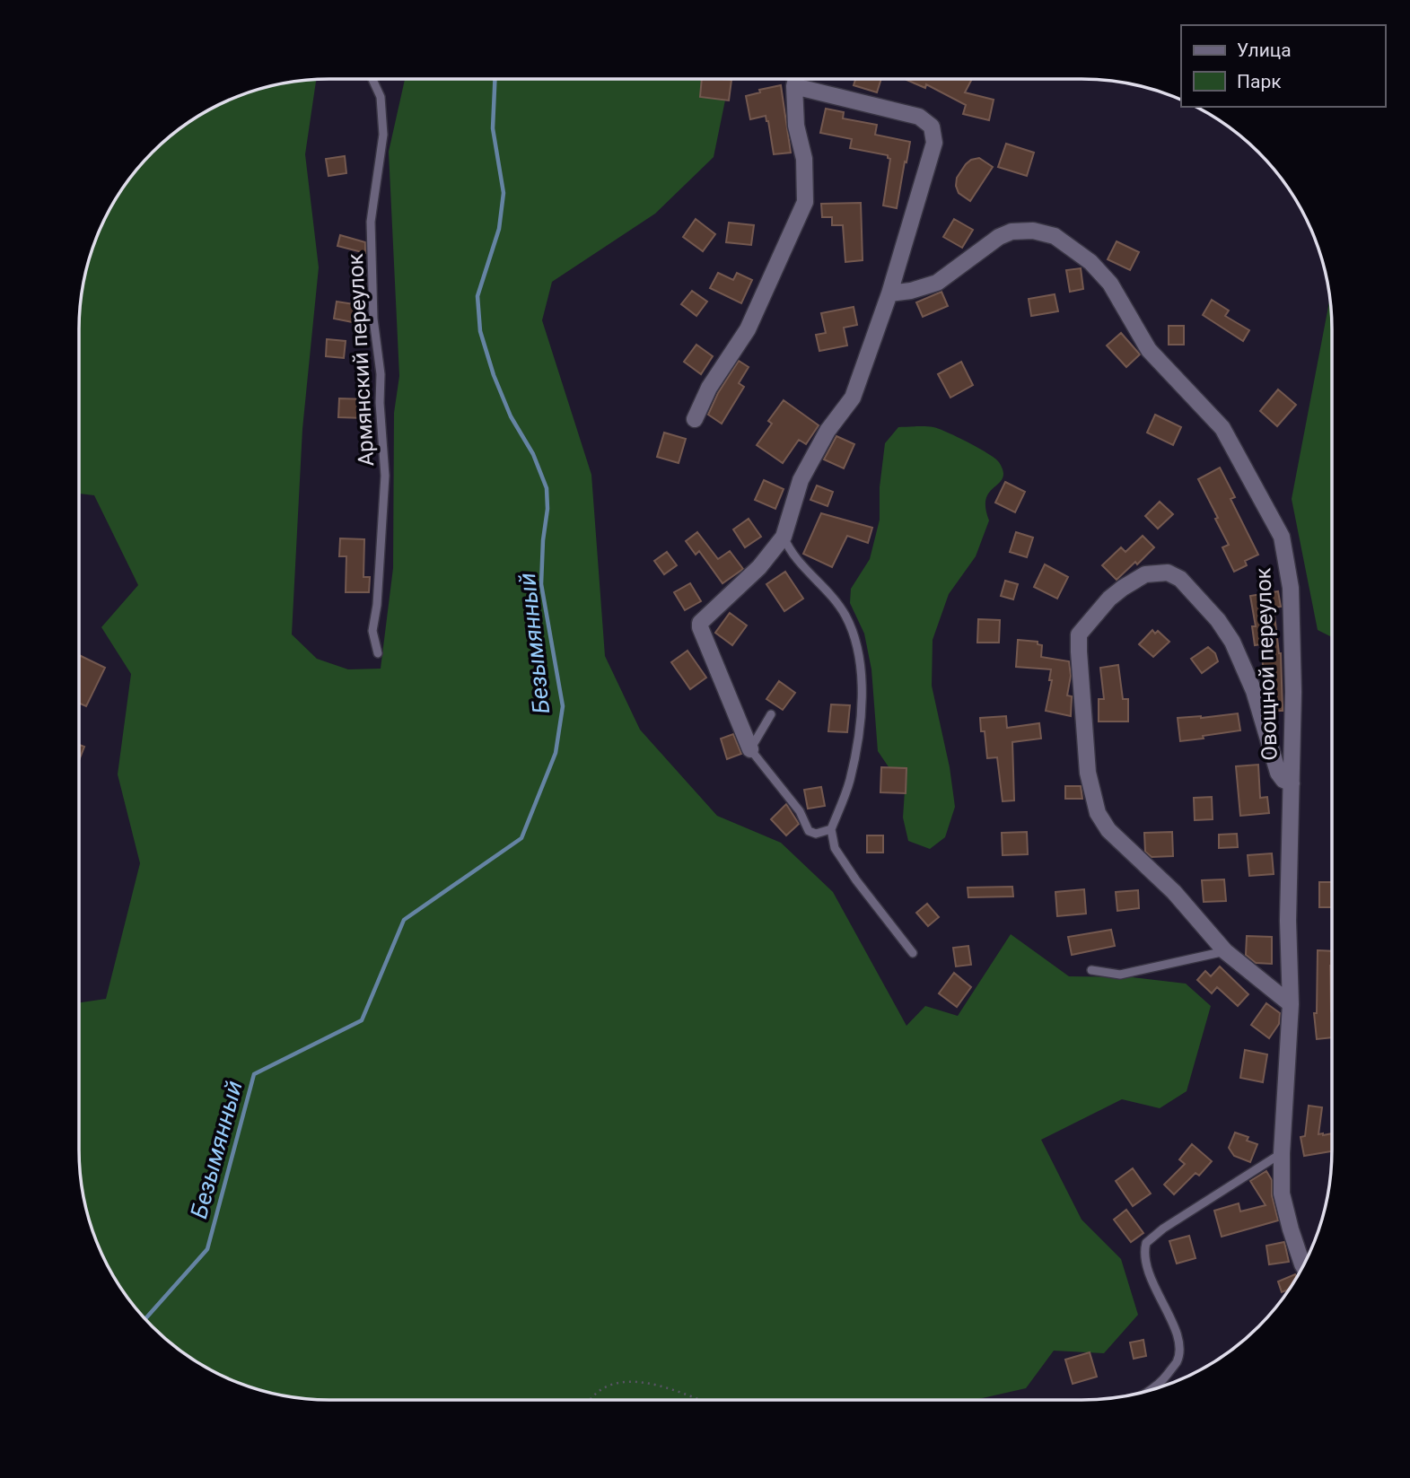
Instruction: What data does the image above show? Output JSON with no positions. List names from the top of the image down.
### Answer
{
  "streets": {
    "street": ["Овощной переулок"],
    "lane": ["Армянский переулок"]
  },
  "water": ["Безымянный"],
  "legend": ["Улица", "Парк"]
}
